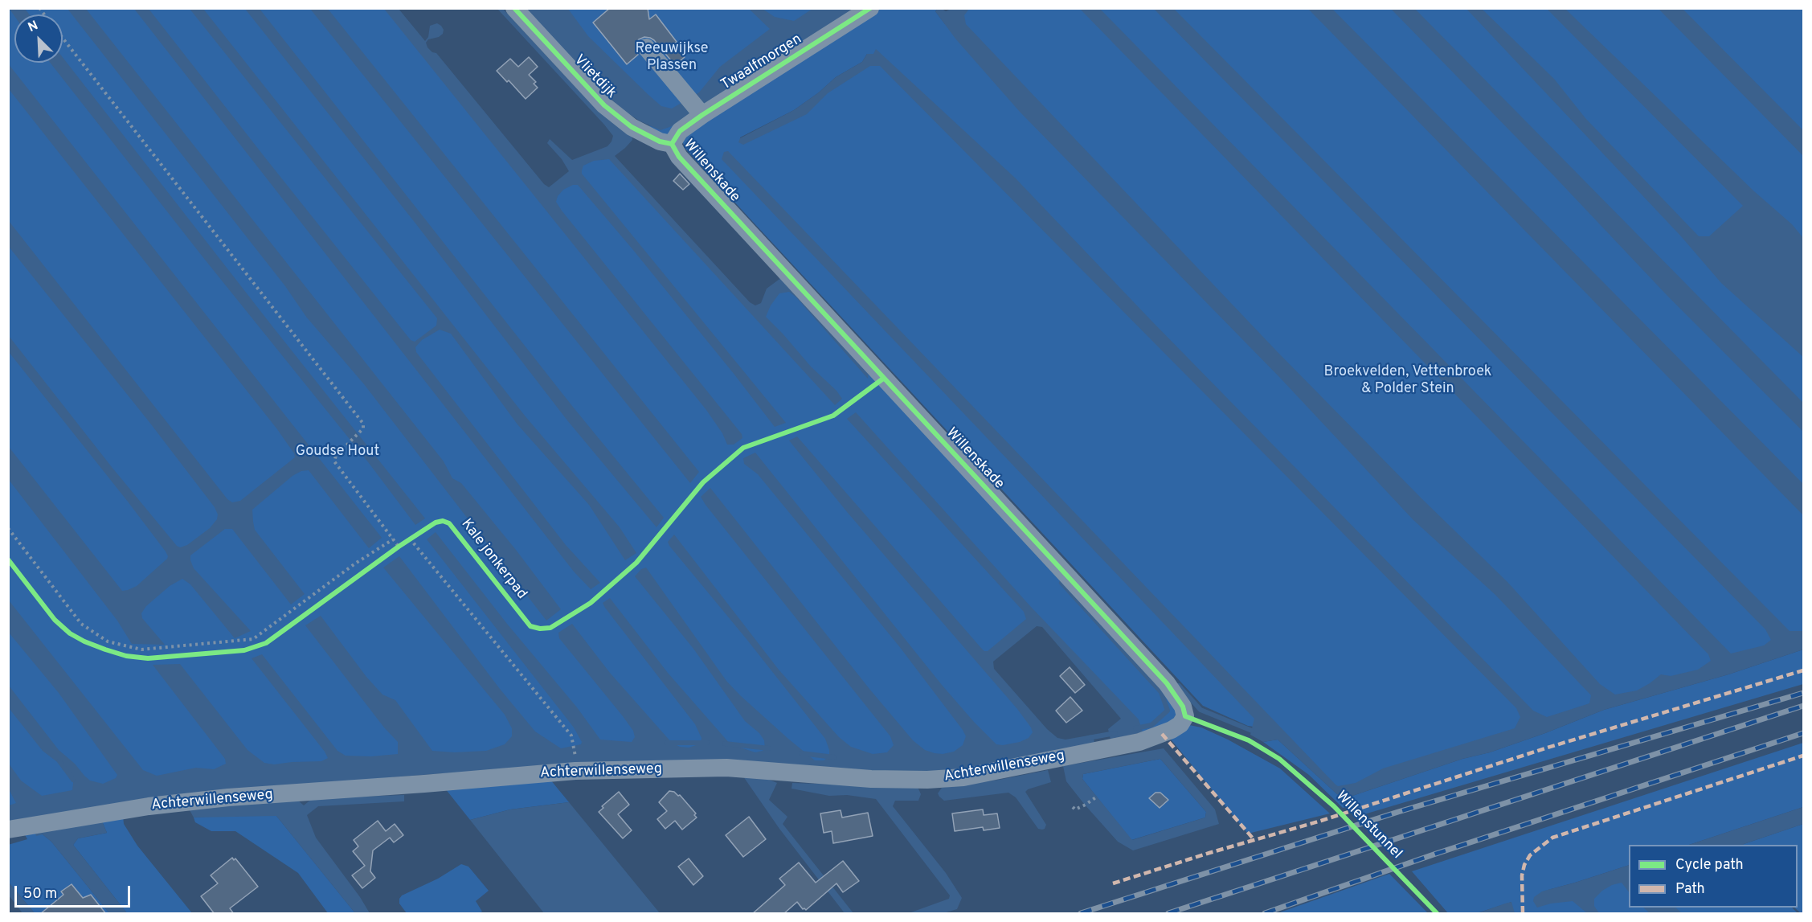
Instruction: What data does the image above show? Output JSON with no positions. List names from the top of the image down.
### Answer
{
  "streets": {
    "street": [
      "Twaalfmorgen",
      "Vlietdijk",
      "Willenskade",
      "Achterwillenseweg"
    ],
    "cycle path": ["Kale jonkerpad", "Willenstunnel"]
  },
  "crossings": [
    ["Twaalfmorgen", "Vlietdijk"],
    ["Twaalfmorgen", "Willenskade"],
    ["Vlietdijk", "Willenskade"],
    ["Willenskade", "Achterwillenseweg"]
  ],
  "parks": ["Reeuwijkse Plassen", "Broekvelden, Vettenbroek & Polder Stein", "Goudse Hout"],
  "legend": ["Cycle path", "Path"],
  "scale_bar": "50 m",
  "north": "top left"
}
